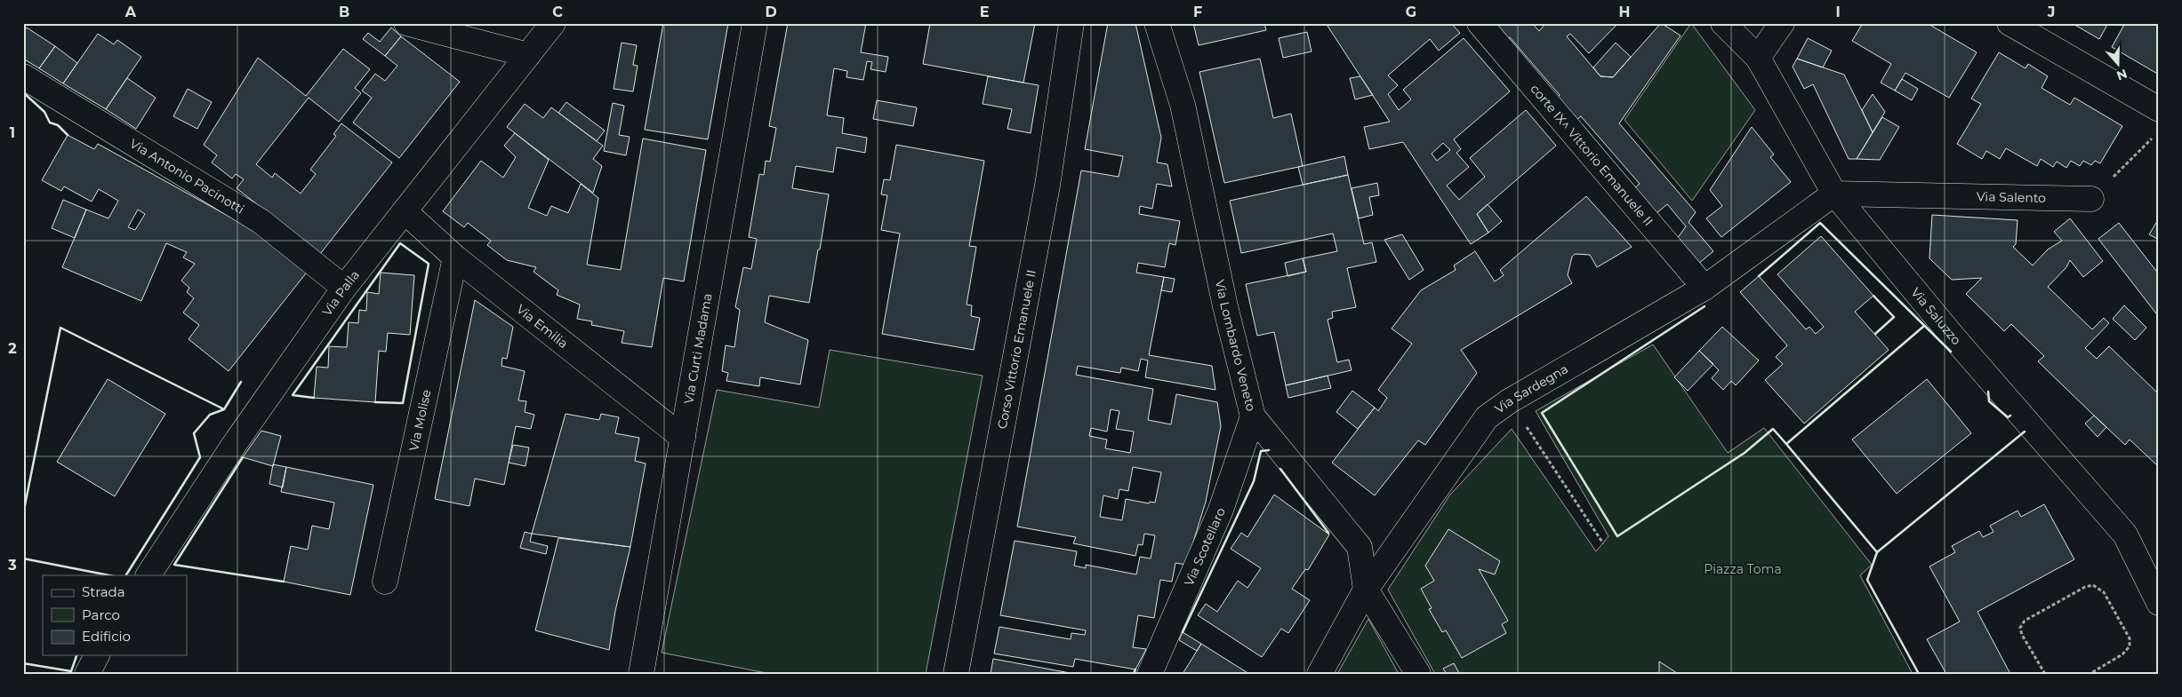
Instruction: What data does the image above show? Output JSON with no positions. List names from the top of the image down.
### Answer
{
  "streets": {
    "street": [
      "corte IX^ Vittorio Emanuele II",
      "Via Antonio Pacinotti",
      "Via Salento",
      "Via Palla",
      "Via Saluzzo",
      "Via Emilia",
      "Via Lombardo Veneto",
      "Via Curti Madama",
      "Corso Vittorio Emanuele II",
      "Via Sardegna",
      "Via Molise",
      "Via Scotellaro"
    ]
  },
  "crossings": [
    ["corte IX^ Vittorio Emanuele II", "Via Sardegna"],
    ["Via Antonio Pacinotti", "Via Palla"],
    ["Via Salento", "Via Saluzzo"],
    ["Via Salento", "Via Sardegna"],
    ["Via Palla", "Via Emilia"],
    ["Via Saluzzo", "Via Sardegna"],
    ["Via Emilia", "Via Curti Madama"],
    ["Via Emilia", "Via Molise"],
    ["Via Lombardo Veneto", "Via Sardegna"],
    ["Via Lombardo Veneto", "Via Scotellaro"]
  ],
  "parks": ["Piazza Toma"],
  "legend": ["Strada", "Parco", "Edificio"],
  "north": "bottom",
  "grid": {
    "columns": [
      "A",
      "B",
      "C",
      "D",
      "E",
      "F",
      "G",
      "H",
      "I",
      "J"
    ],
    "rows": ["1", "2", "3"]
  }
}
